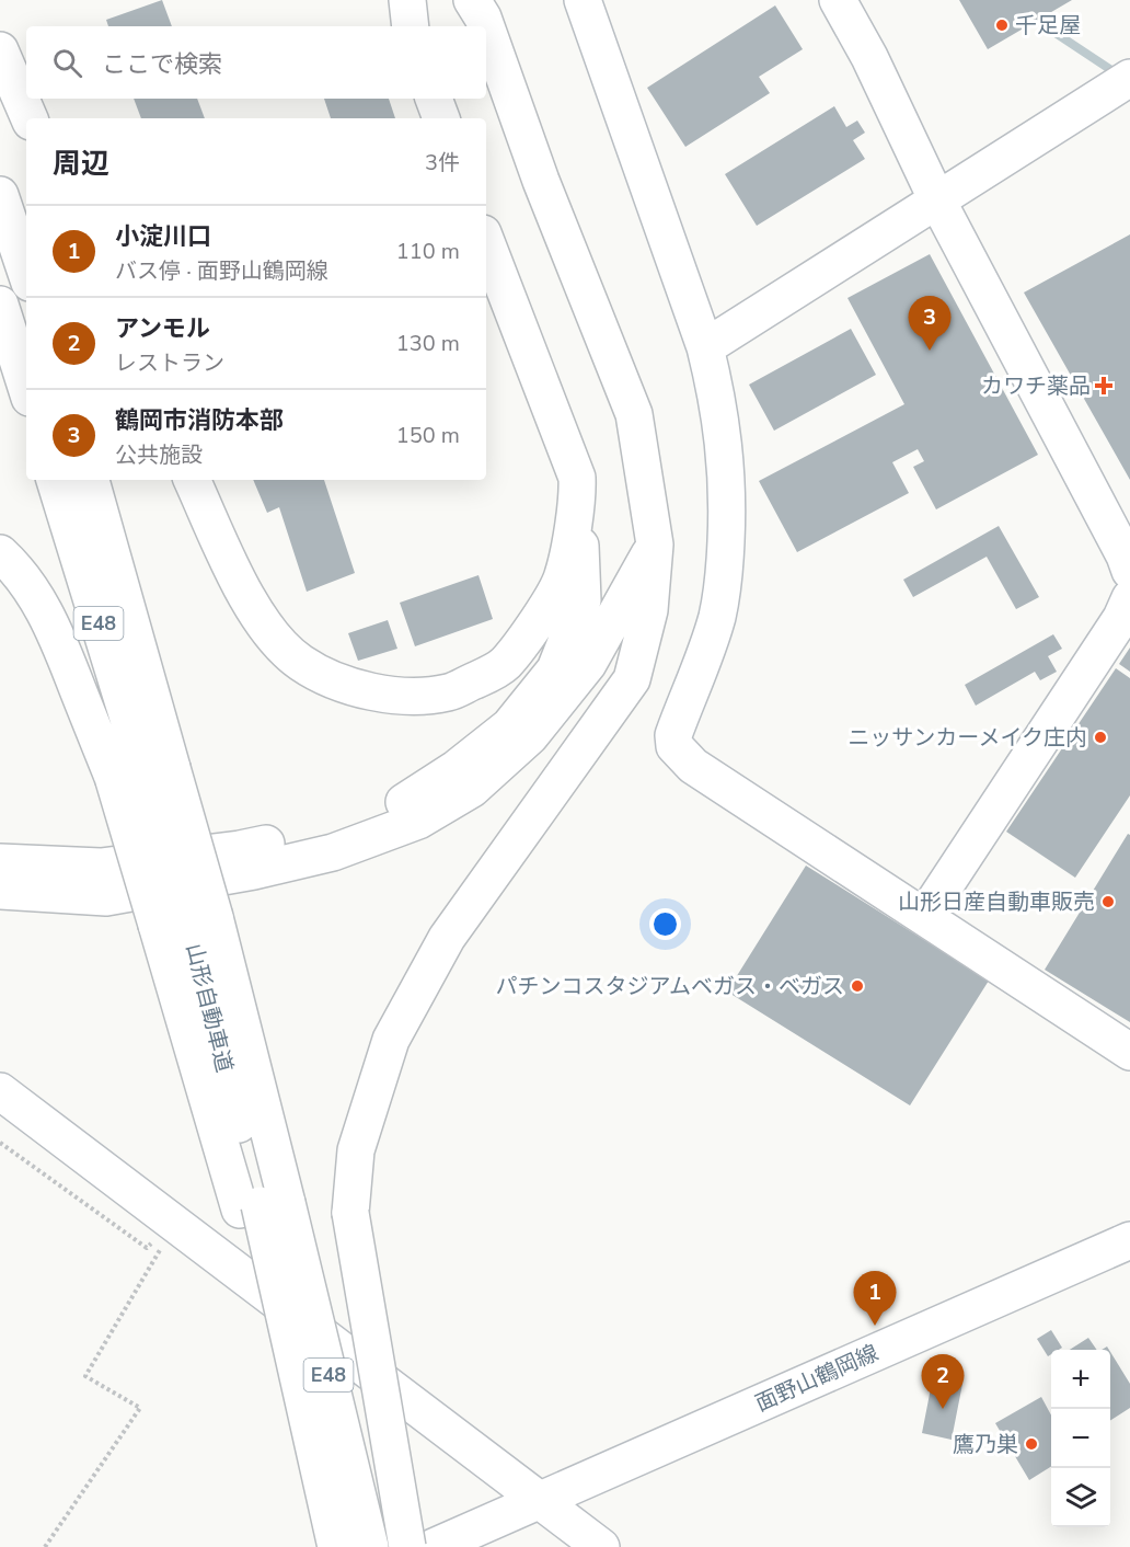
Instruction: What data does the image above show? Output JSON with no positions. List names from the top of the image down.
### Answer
{
  "streets": {
    "main road": ["E48", "山形自動車道", "面野山鶴岡線"]
  },
  "places": {
    "other": [
      "千足屋",
      "ニッサンカーメイク庄内",
      "山形日産自動車販売",
      "パチンコスタジアムベガス・ベガス",
      "鷹乃巣"
    ],
    "health": ["カワチ薬品"]
  },
  "page": {
    "search": "ここで検索",
    "heading": ["周辺", "3件"],
    "list": [
      {
        "mark": "1",
        "name": "小淀川口",
        "note": "バス停 · 面野山鶴岡線",
        "value": "110 m"
      },
      {
        "mark": "2",
        "name": "アンモル",
        "note": "レストラン",
        "value": "130 m"
      },
      {
        "mark": "3",
        "name": "鶴岡市消防本部",
        "note": "公共施設",
        "value": "150 m"
      }
    ],
    "pins": ["3", "1", "2"],
    "map_buttons": ["+", "−"]
  }
}
